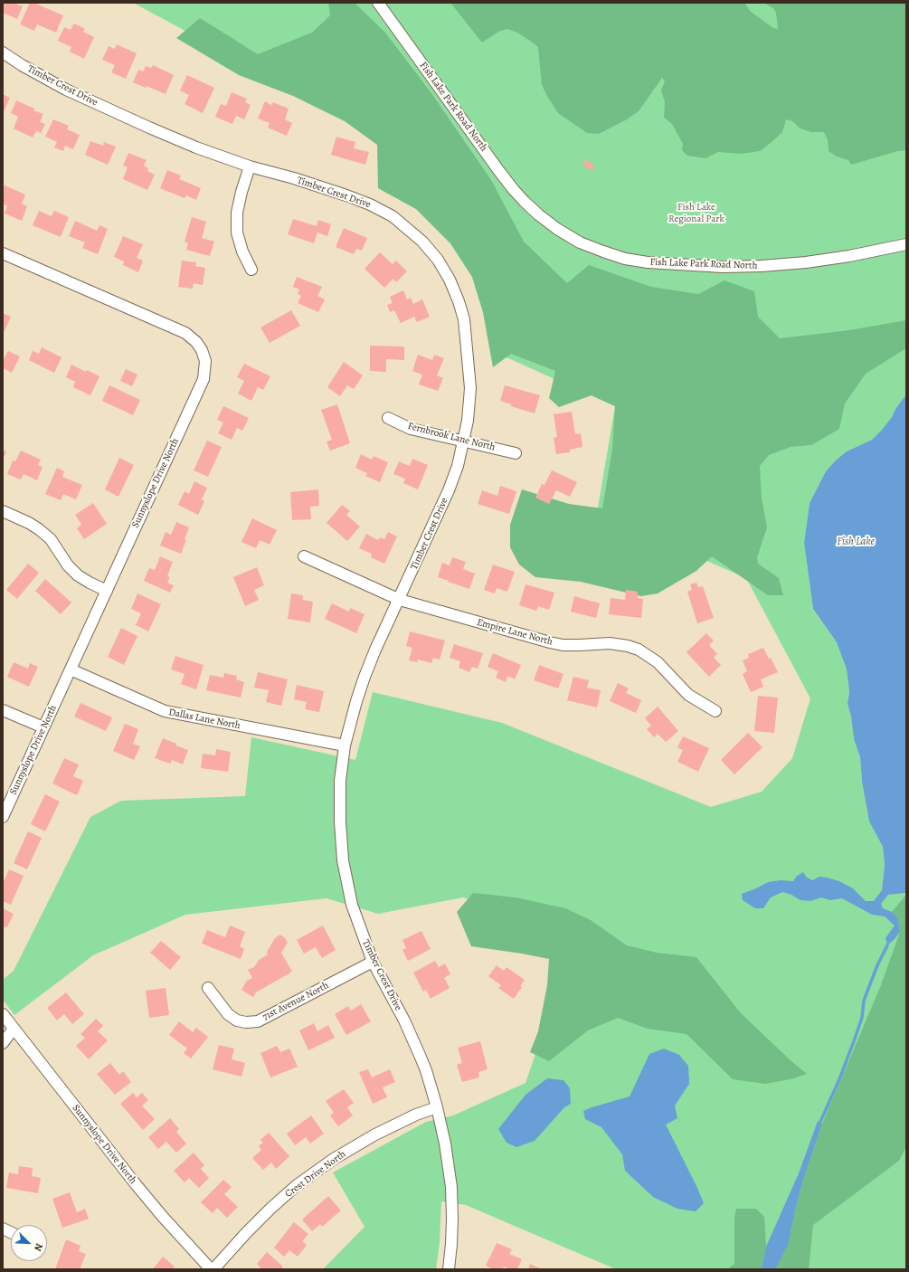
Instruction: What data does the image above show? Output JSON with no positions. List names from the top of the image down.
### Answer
{
  "streets": {
    "street": [
      "Timber Crest Drive",
      "Fish Lake Park Road North",
      "Fernbrook Lane North",
      "Sunnyslope Drive North",
      "Empire Lane North",
      "Dallas Lane North",
      "71st Avenue North",
      "Crest Drive North"
    ]
  },
  "crossings": [
    ["Timber Crest Drive", "Fernbrook Lane North"],
    ["Timber Crest Drive", "Empire Lane North"],
    ["Timber Crest Drive", "Dallas Lane North"],
    ["Timber Crest Drive", "71st Avenue North"],
    ["Timber Crest Drive", "Crest Drive North"],
    ["Sunnyslope Drive North", "Dallas Lane North"],
    ["Sunnyslope Drive North", "Crest Drive North"]
  ],
  "water": ["Fish Lake"],
  "parks": ["Fish Lake Regional Park"],
  "north": "bottom right"
}
